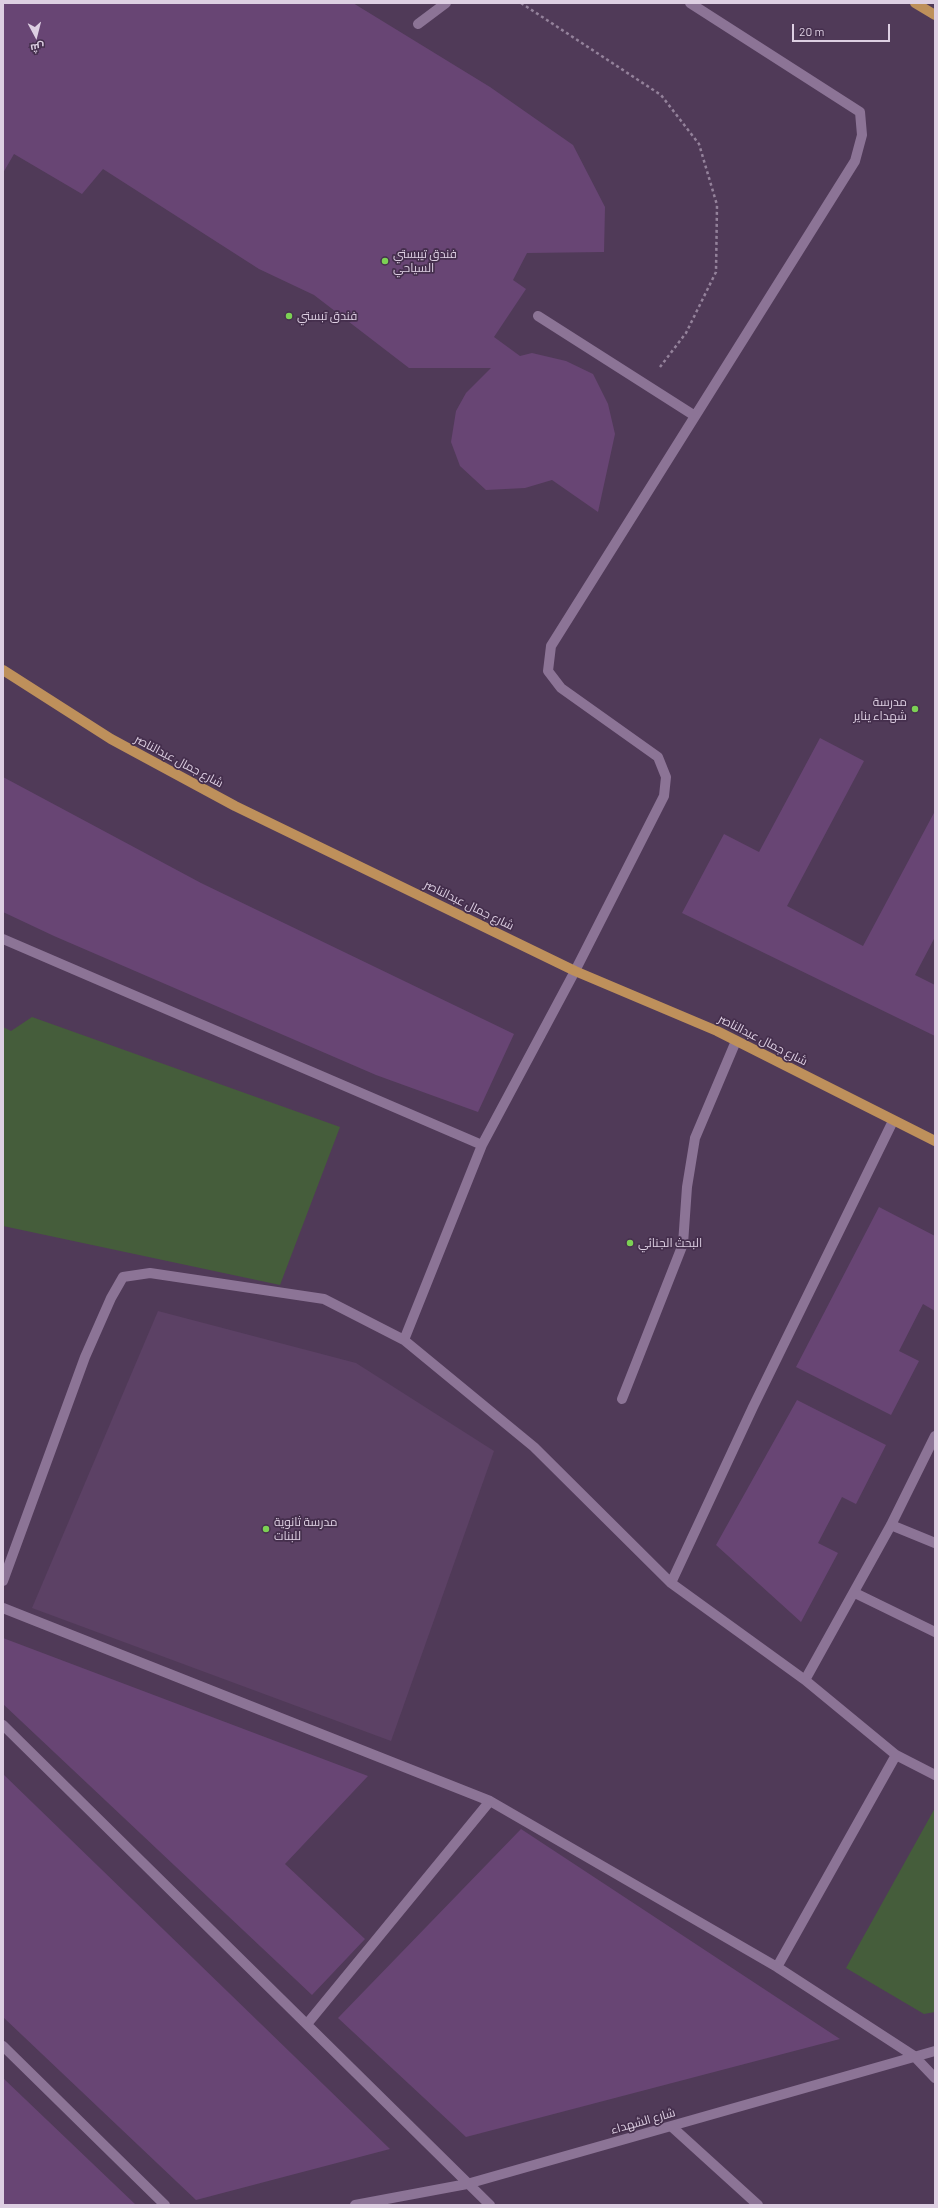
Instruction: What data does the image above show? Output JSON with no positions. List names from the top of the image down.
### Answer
{
  "streets": {
    "main road": ["شارع جمال عبدالناصر"],
    "street": ["شارع الشهداء"]
  },
  "places": [
    "فندق تيبستي السياحي",
    "فندق تبستي",
    "مدرسة شهداء يناير",
    "البحث الجنائي",
    "مدرسة ثانوية للبنات"
  ],
  "scale_bar": "20 m",
  "north": "bottom"
}
